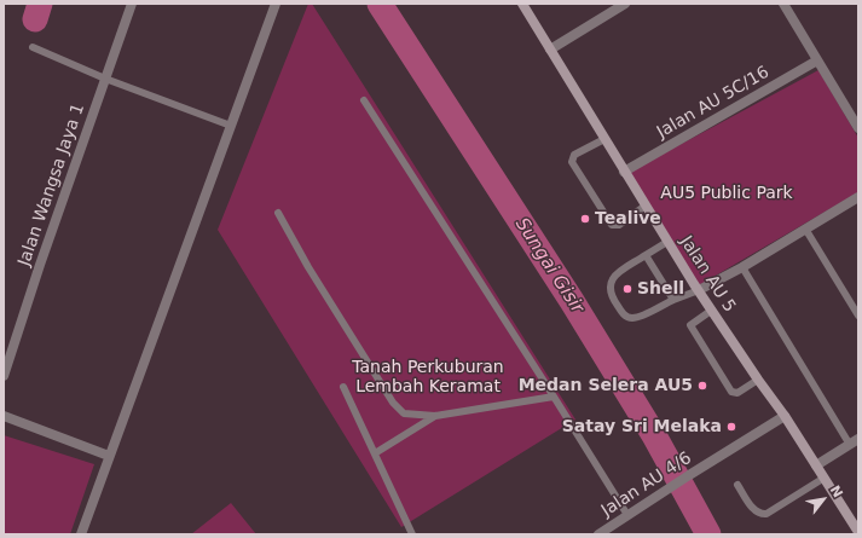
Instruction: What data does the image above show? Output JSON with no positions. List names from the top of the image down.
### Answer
{
  "streets": {
    "main road": ["Jalan AU 5"],
    "street": ["Jalan AU 5C/16", "Jalan Wangsa Jaya 1", "Jalan AU 4/6"]
  },
  "crossings": [
    ["Jalan AU 5C/16", "Jalan AU 5"],
    ["Jalan AU 5", "Jalan AU 4/6"]
  ],
  "water": ["Sungai Gisir"],
  "parks": ["AU5 Public Park", "Tanah Perkuburan Lembah Keramat"],
  "places": [
    "Tealive",
    "Shell",
    "Medan Selera AU5",
    "Satay Sri Melaka"
  ],
  "north": "top right"
}
